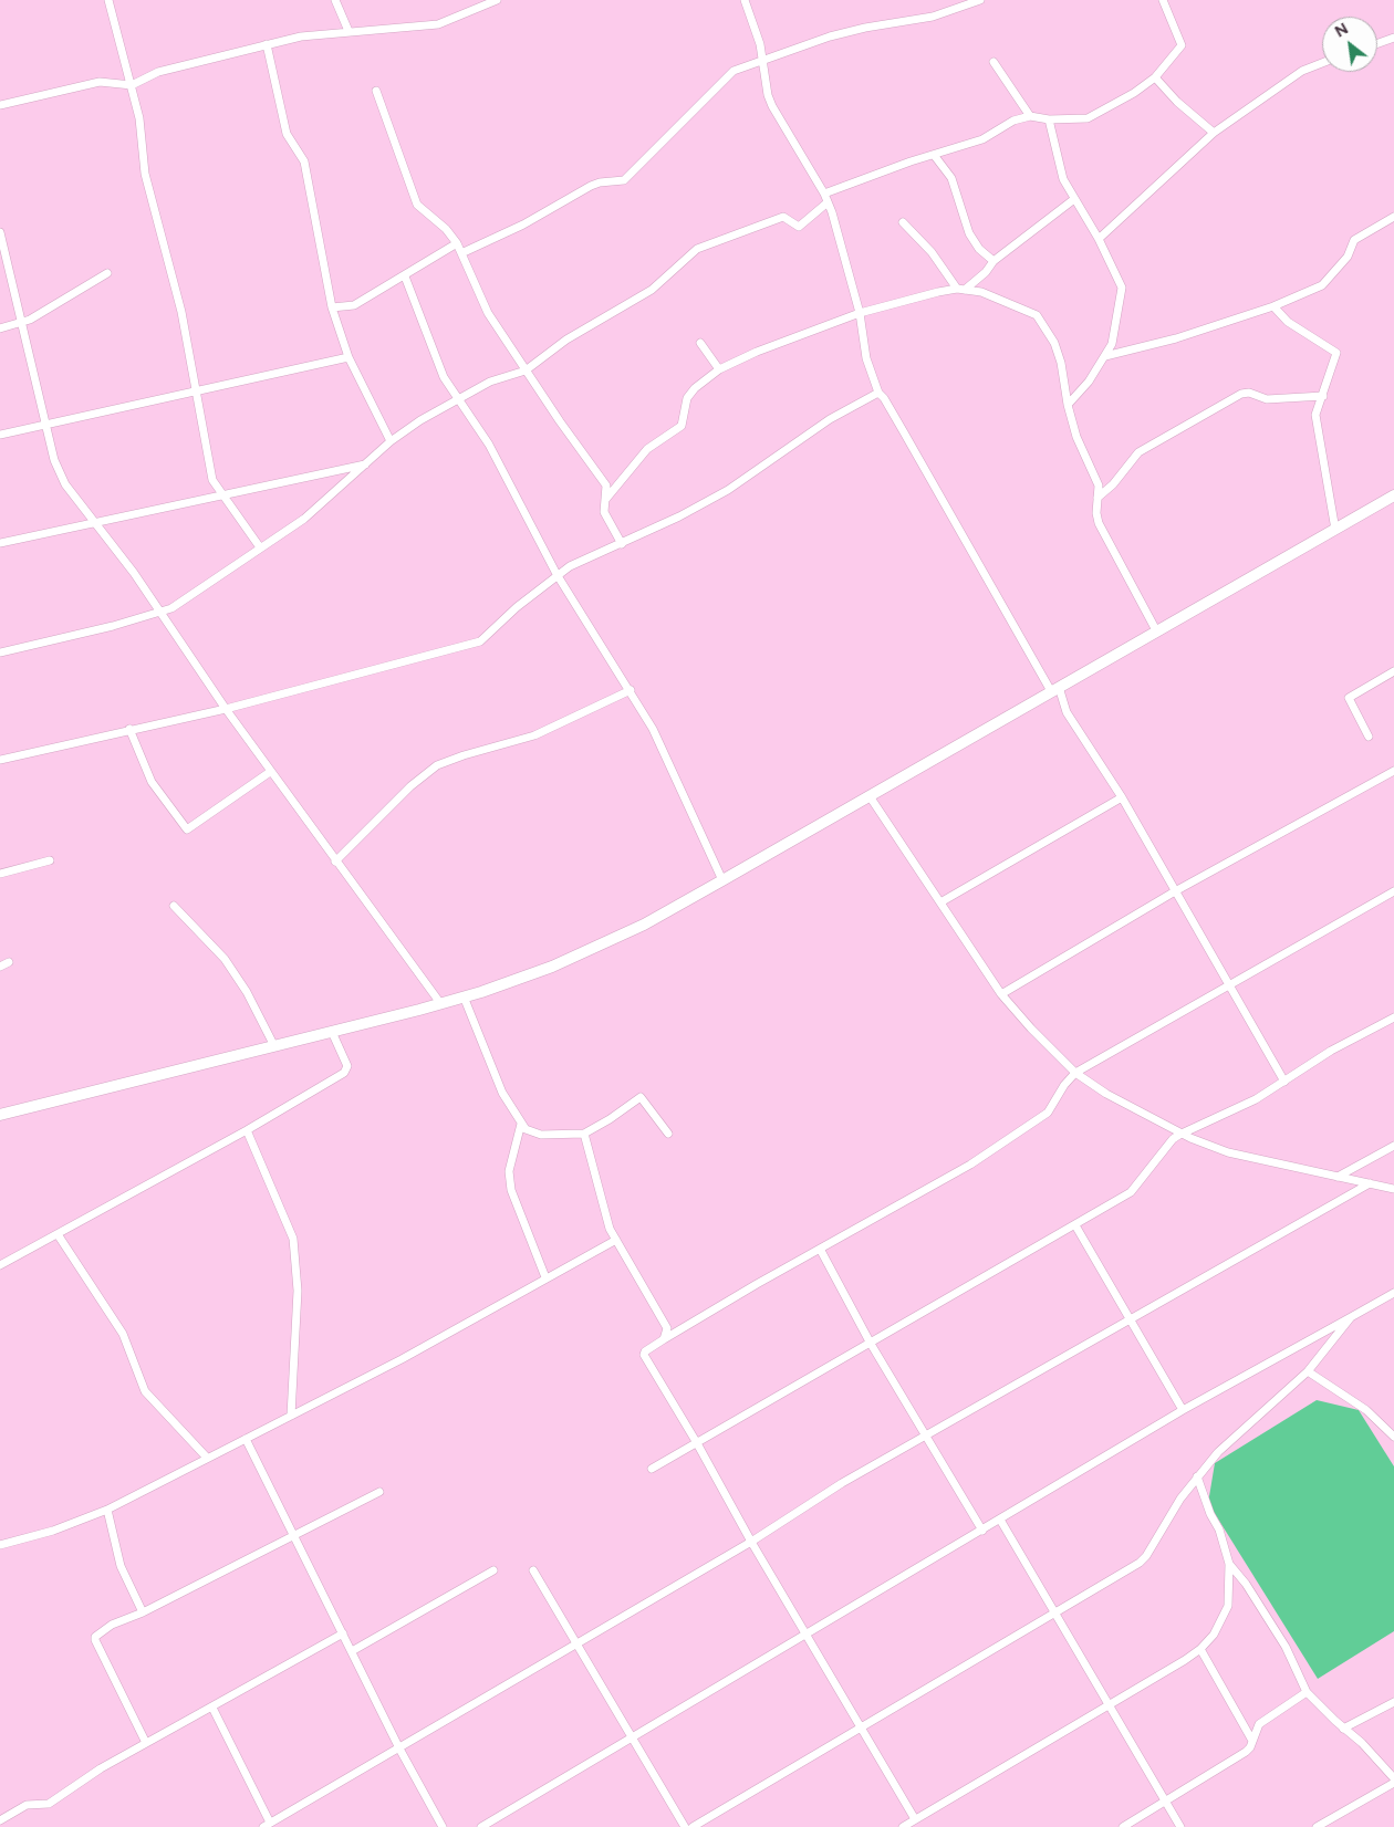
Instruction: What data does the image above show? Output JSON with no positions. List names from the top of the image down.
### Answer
{
  "north": "top left"
}
